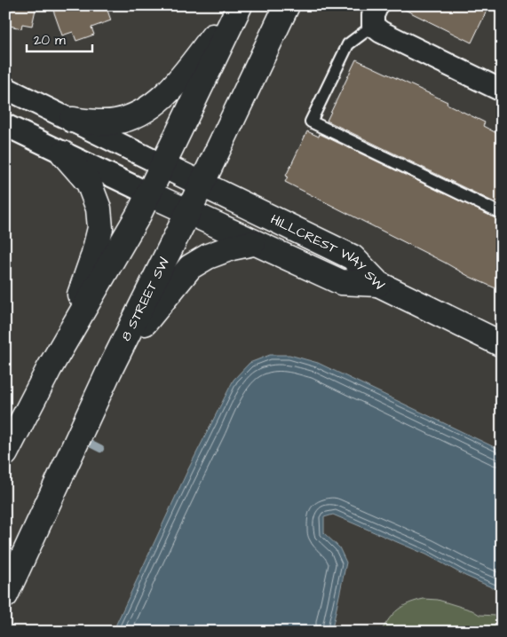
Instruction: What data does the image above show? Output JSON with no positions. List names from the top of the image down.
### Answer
{
  "streets": {
    "main road": ["HILLCREST WAY SW", "8 STREET SW"]
  },
  "crossings": [
    ["HILLCREST WAY SW", "8 STREET SW"]
  ],
  "scale_bar": "20 m"
}
